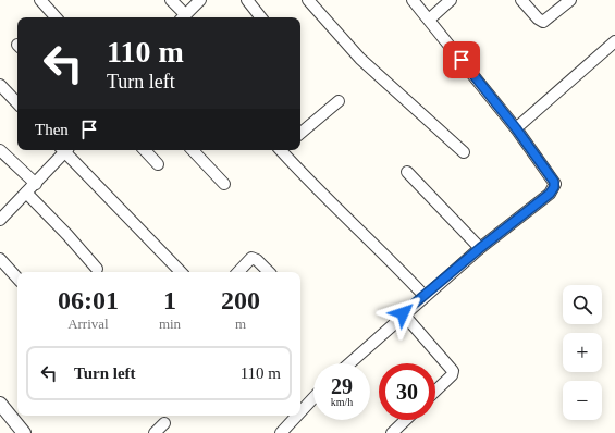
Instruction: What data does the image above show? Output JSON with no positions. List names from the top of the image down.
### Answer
{
  "page": {
    "turn": ["110 m", "Turn left"],
    "then": "Then",
    "eta": [
      "06:01",
      "Arrival",
      "1",
      "min",
      "200",
      "m"
    ],
    "map_buttons": ["+", "−"],
    "list": [
      {
        "name": "Turn left",
        "value": "110 m"
      }
    ],
    "speed": "29 km/h",
    "limit": "30"
  }
}
